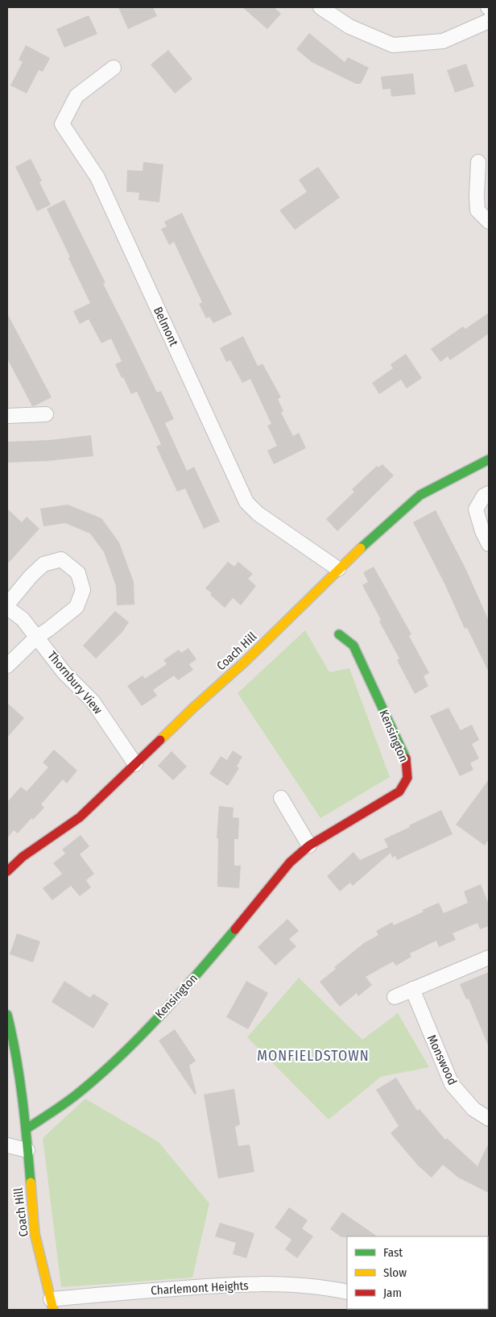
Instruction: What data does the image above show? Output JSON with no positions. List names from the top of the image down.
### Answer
{
  "streets": {
    "street": [
      "Belmont",
      "Coach Hill",
      "Thornbury View",
      "Kensington",
      "Monswood",
      "Charlemont Heights"
    ]
  },
  "crossings": [
    ["Belmont", "Coach Hill"],
    ["Coach Hill", "Thornbury View"],
    ["Coach Hill", "Kensington"],
    ["Coach Hill", "Charlemont Heights"]
  ],
  "districts": ["MONFIELDSTOWN"],
  "legend": ["Fast", "Slow", "Jam"]
}
